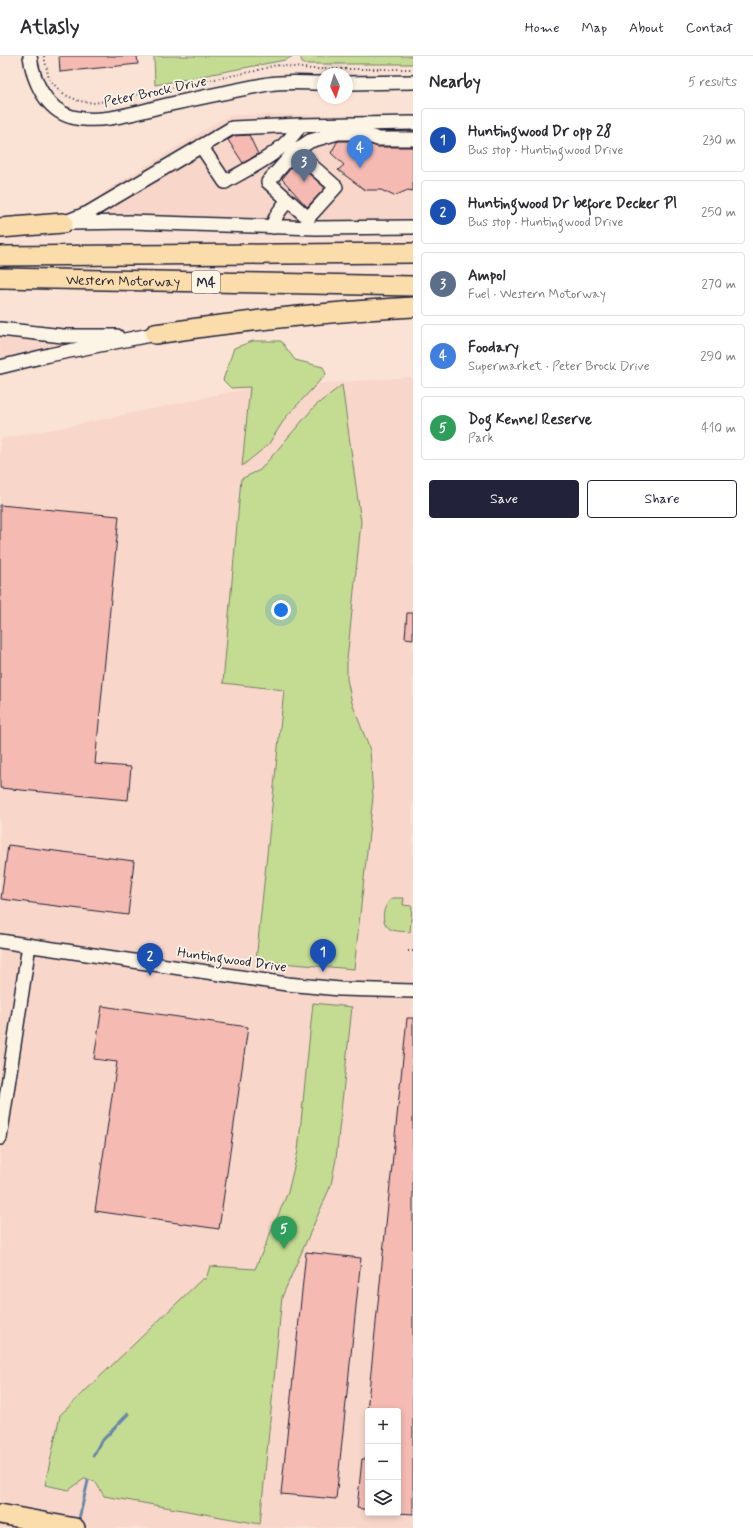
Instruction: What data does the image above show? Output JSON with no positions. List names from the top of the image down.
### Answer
{
  "streets": {
    "highway": ["Western Motorway", "M4"],
    "street": ["Peter Brock Drive", "Huntingwood Drive"]
  },
  "north": "bottom",
  "page": {
    "header": "Atlasly",
    "nav": [
      "Home",
      "Map",
      "About",
      "Contact"
    ],
    "heading": ["Nearby", "5 results"],
    "list": [
      {
        "mark": "1",
        "name": "Huntingwood Dr opp 28",
        "note": "Bus stop · Huntingwood Drive",
        "value": "230 m"
      },
      {
        "mark": "2",
        "name": "Huntingwood Dr before Decker Pl",
        "note": "Bus stop · Huntingwood Drive",
        "value": "250 m"
      },
      {
        "mark": "3",
        "name": "Ampol",
        "note": "Fuel · Western Motorway",
        "value": "270 m"
      },
      {
        "mark": "4",
        "name": "Foodary",
        "note": "Supermarket · Peter Brock Drive",
        "value": "290 m"
      },
      {
        "mark": "5",
        "name": "Dog Kennel Reserve",
        "note": "Park",
        "value": "410 m"
      }
    ],
    "pins": [
      "4",
      "3",
      "1",
      "2",
      "5"
    ],
    "buttons": ["Save", "Share"],
    "map_buttons": ["+", "−"]
  }
}
